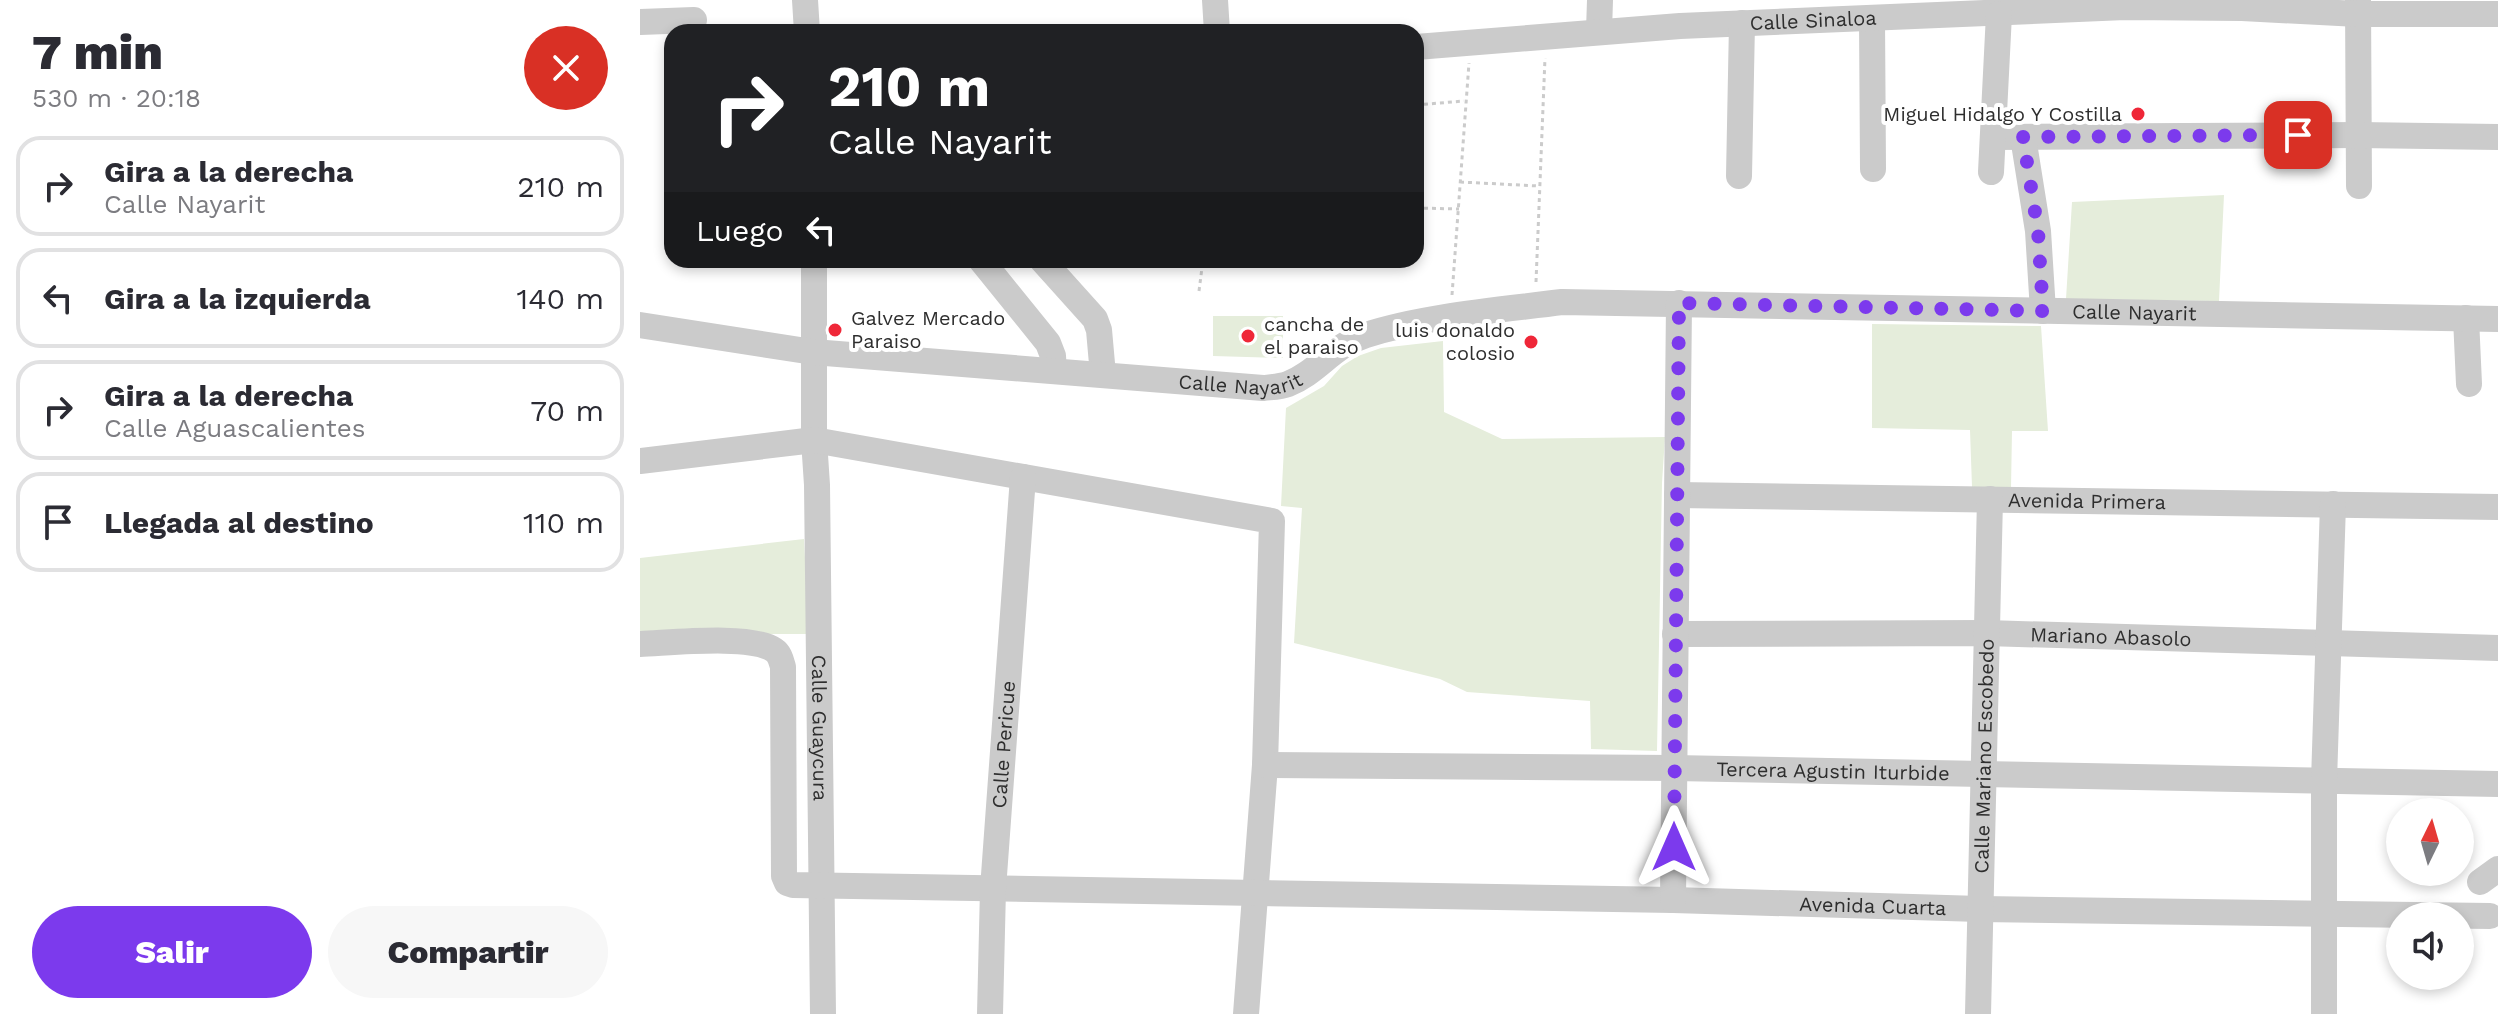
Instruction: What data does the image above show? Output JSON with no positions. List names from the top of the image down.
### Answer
{
  "streets": {
    "street": [
      "Calle Sinaloa",
      "Calle Nayarit",
      "Avenida Primera",
      "Mariano Abasolo",
      "Calle Guaycura",
      "Calle Pericue",
      "Calle Mariano Escobedo",
      "Tercera Agustin Iturbide",
      "Avenida Cuarta"
    ]
  },
  "crossings": [
    ["Calle Nayarit", "Calle Guaycura"],
    ["Avenida Primera", "Calle Mariano Escobedo"],
    ["Mariano Abasolo", "Calle Mariano Escobedo"],
    ["Calle Guaycura", "Avenida Cuarta"],
    ["Calle Pericue", "Avenida Cuarta"],
    ["Calle Mariano Escobedo", "Tercera Agustin Iturbide"],
    ["Calle Mariano Escobedo", "Avenida Cuarta"]
  ],
  "places": [
    "Miguel Hidalgo Y Costilla",
    "Galvez Mercado Paraiso",
    "cancha de el paraiso",
    "luis donaldo colosio"
  ],
  "north": "top",
  "page": {
    "heading": ["7 min", "530 m · 20:18"],
    "turn": ["210 m", "Calle Nayarit"],
    "list": [
      {
        "name": "Gira a la derecha",
        "note": "Calle Nayarit",
        "value": "210 m"
      },
      {
        "name": "Gira a la izquierda",
        "value": "140 m"
      },
      {
        "name": "Gira a la derecha",
        "note": "Calle Aguascalientes",
        "value": "70 m"
      },
      {
        "name": "Llegada al destino",
        "value": "110 m"
      }
    ],
    "then": "Luego",
    "buttons": ["Salir", "Compartir"]
  }
}
